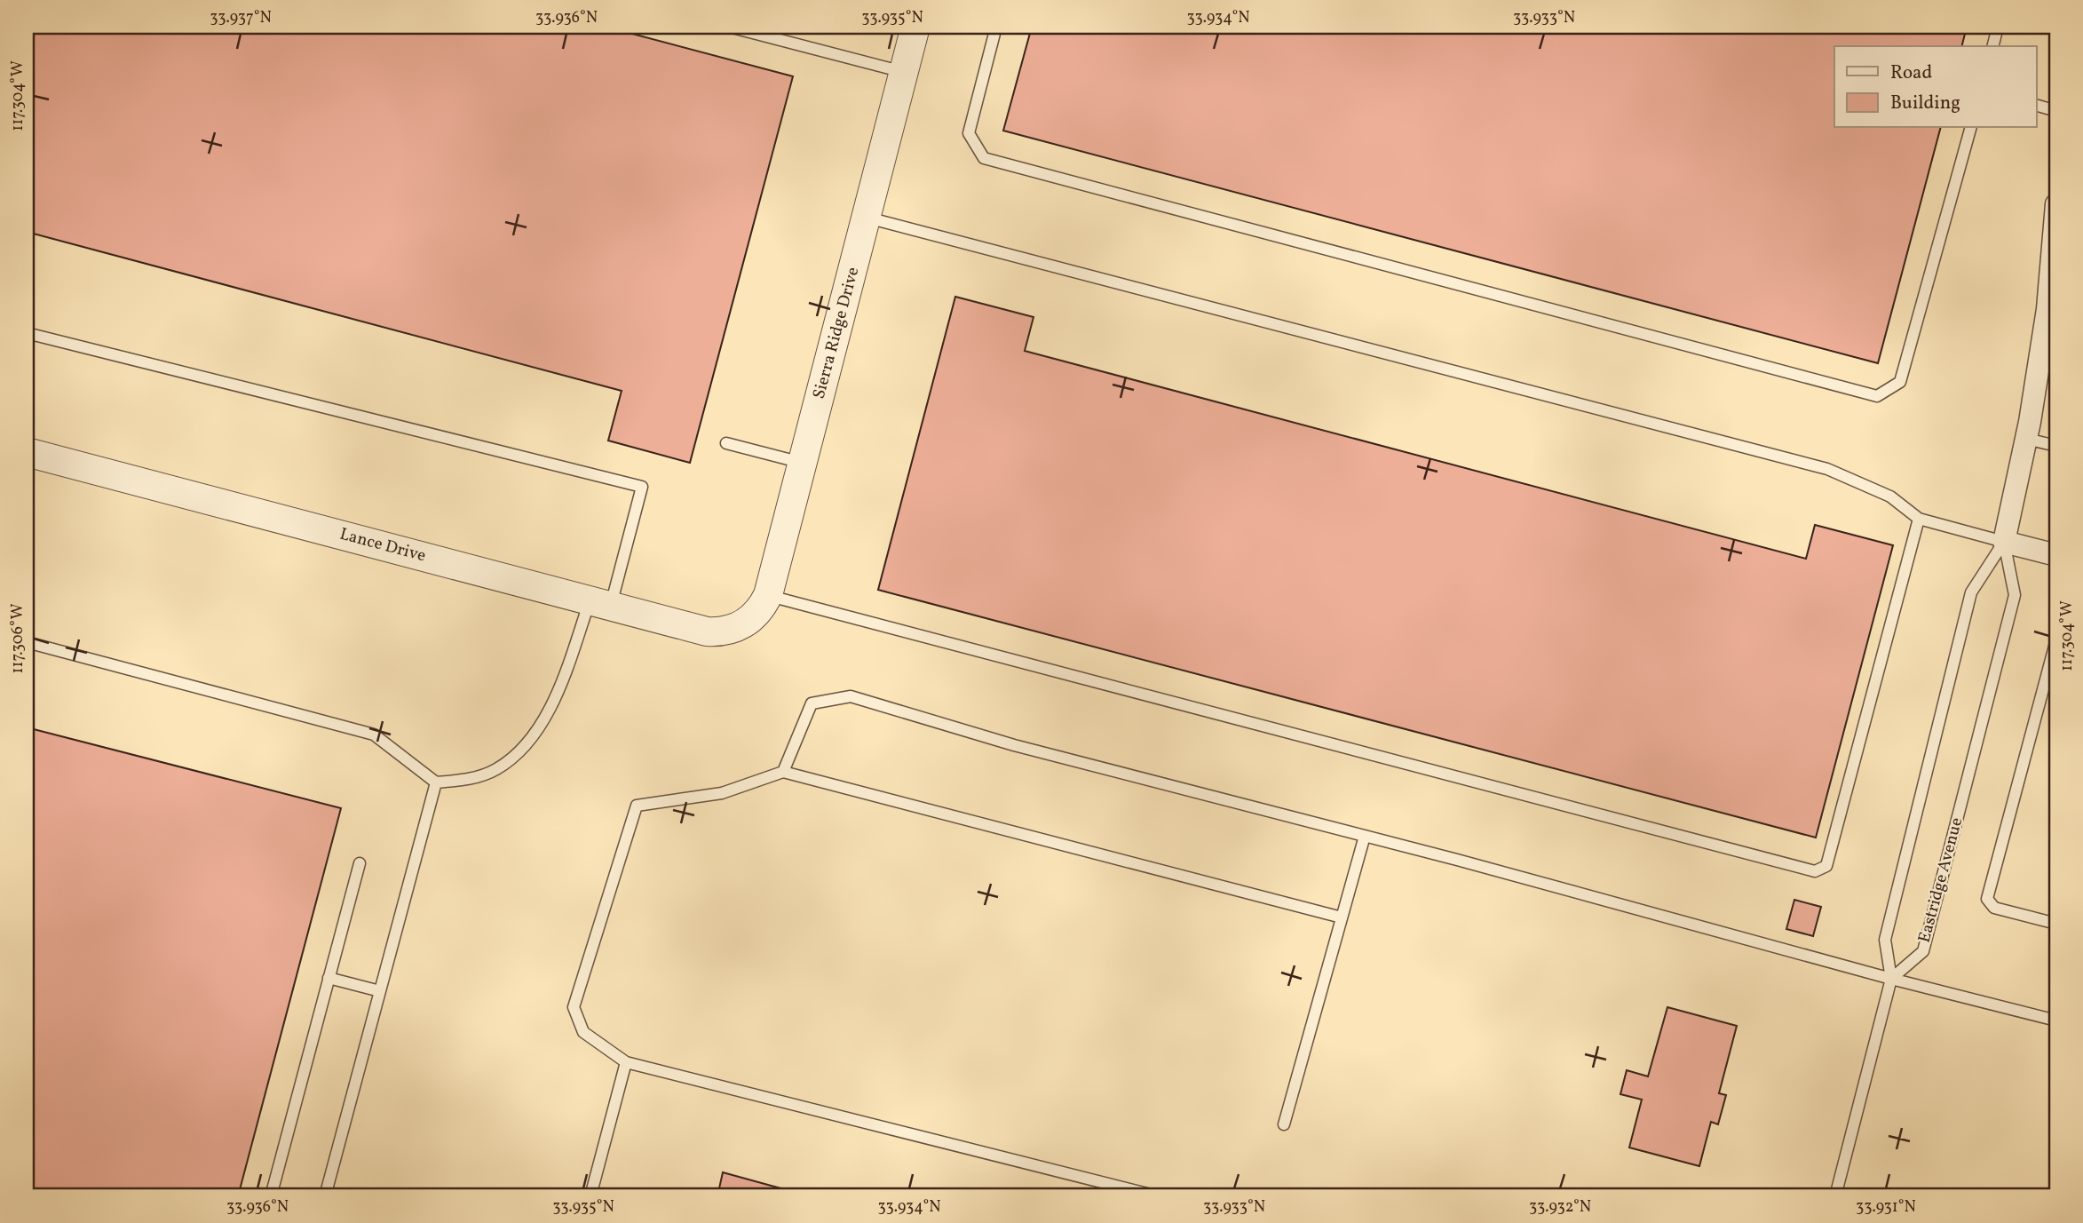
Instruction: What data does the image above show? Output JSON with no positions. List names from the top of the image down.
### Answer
{
  "streets": {
    "street": ["Sierra Ridge Drive", "Lance Drive", "Eastridge Avenue"]
  },
  "crossings": [
    ["Sierra Ridge Drive", "Lance Drive"]
  ],
  "legend": ["Road", "Building"],
  "coordinates": [
    "33.937°N",
    "33.936°N",
    "33.935°N",
    "33.934°N",
    "33.933°N",
    "117.304°W",
    "117.306°W",
    "33.932°N",
    "33.931°N"
  ]
}
